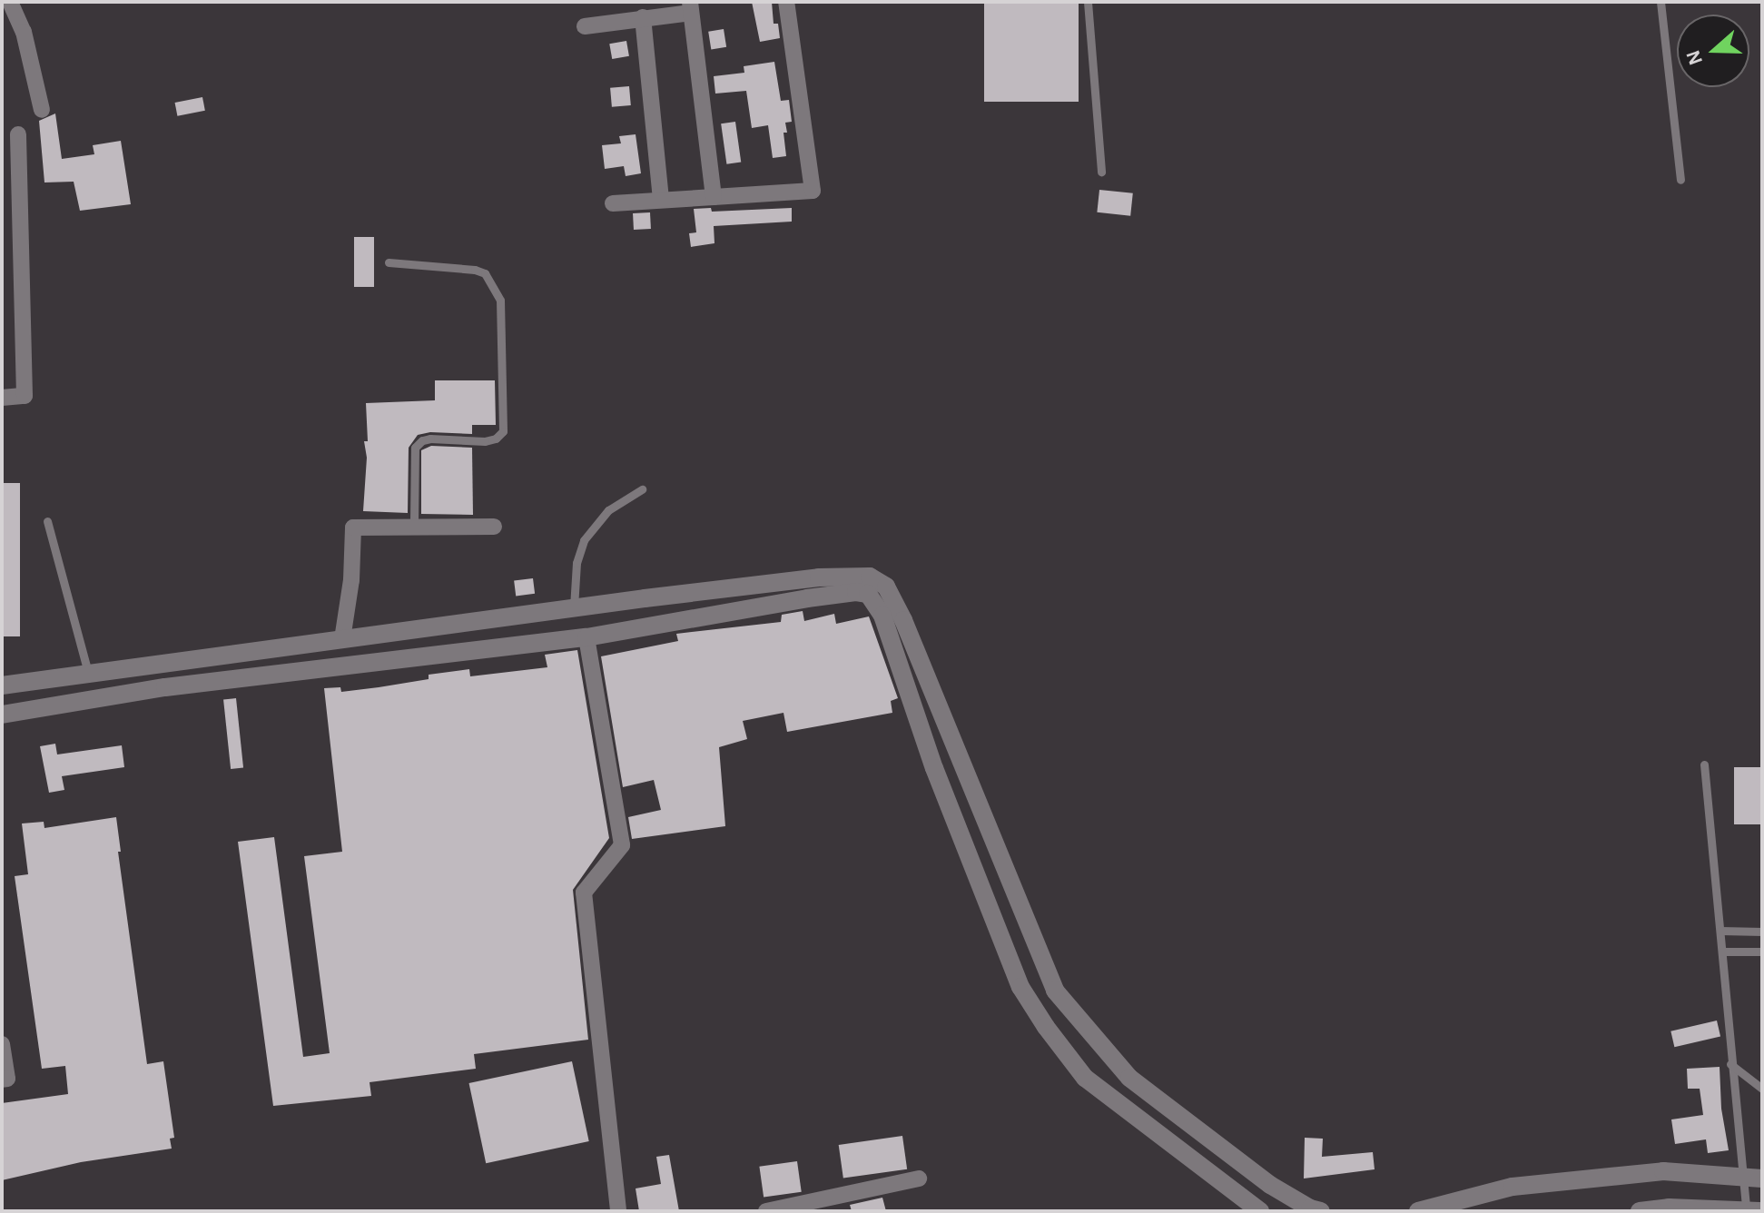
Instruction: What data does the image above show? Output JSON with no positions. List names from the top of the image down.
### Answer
{
  "north": "left"
}
